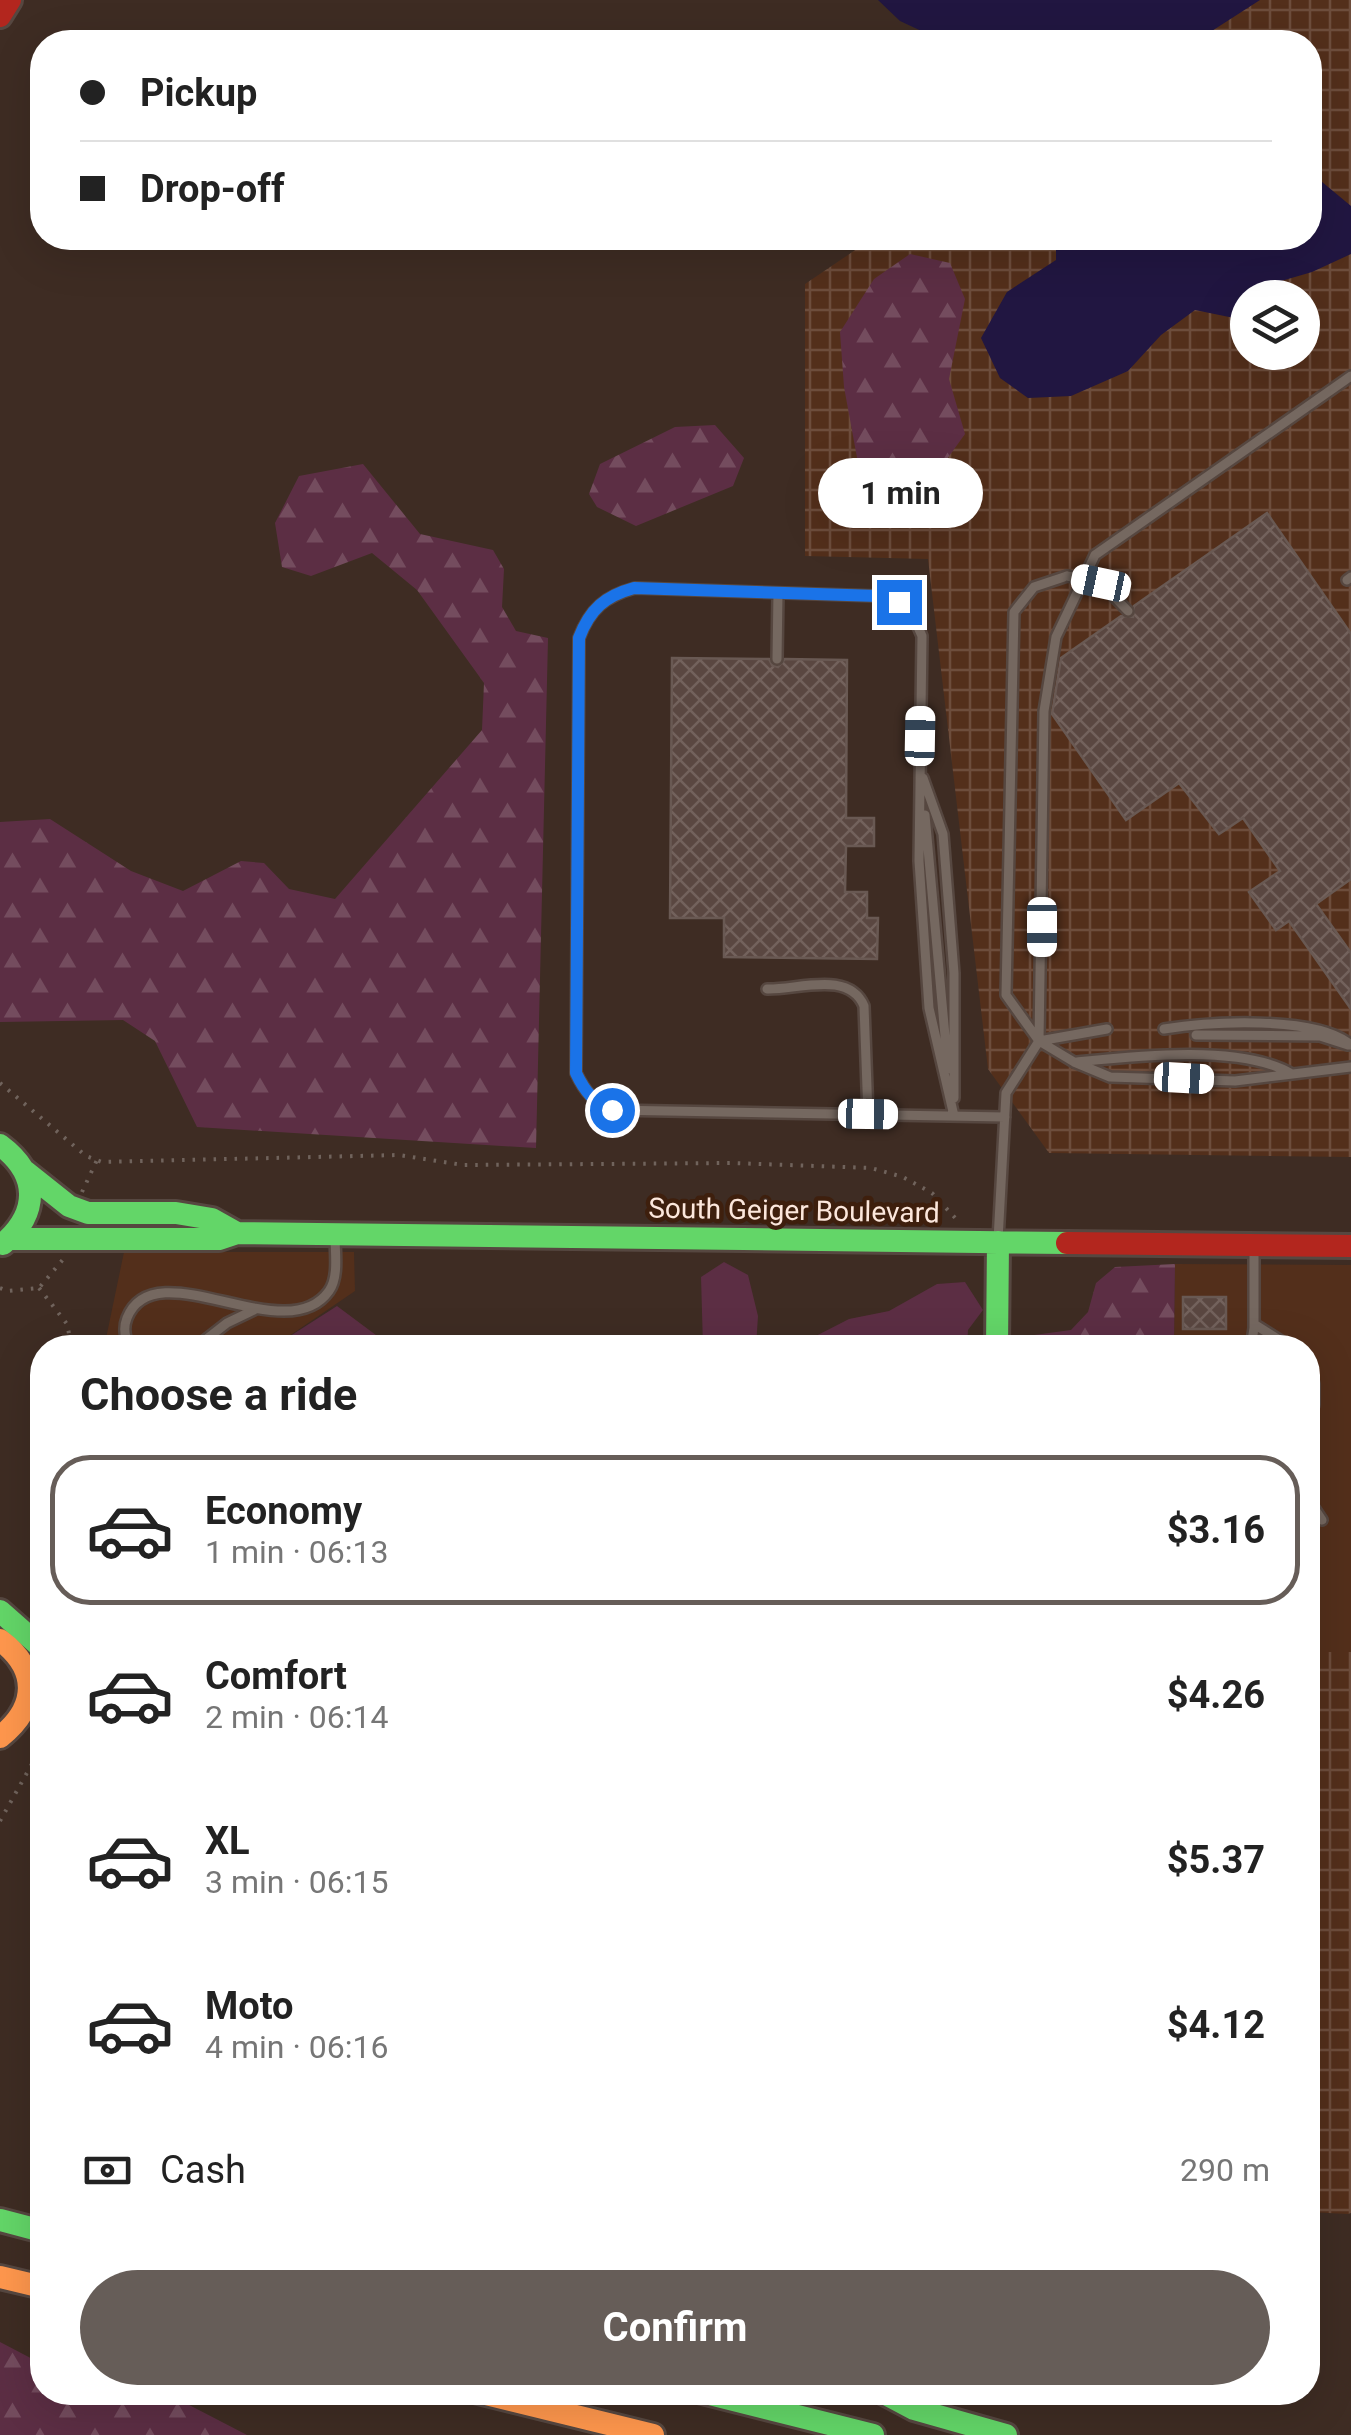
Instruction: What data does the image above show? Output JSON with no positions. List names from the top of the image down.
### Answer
{
  "streets": {
    "main road": ["South Geiger Boulevard"]
  },
  "page": {
    "banner": ["Pickup", "Drop-off"],
    "bubble": "1 min",
    "heading": "Choose a ride",
    "list": [
      {
        "name": "Economy",
        "note": "1 min · 06:13",
        "value": "$3.16"
      },
      {
        "name": "Comfort",
        "note": "2 min · 06:14",
        "value": "$4.26"
      },
      {
        "name": "XL",
        "note": "3 min · 06:15",
        "value": "$5.37"
      },
      {
        "name": "Moto",
        "note": "4 min · 06:16",
        "value": "$4.12"
      }
    ],
    "pay": ["Cash", "290 m"],
    "buttons": "Confirm"
  }
}
